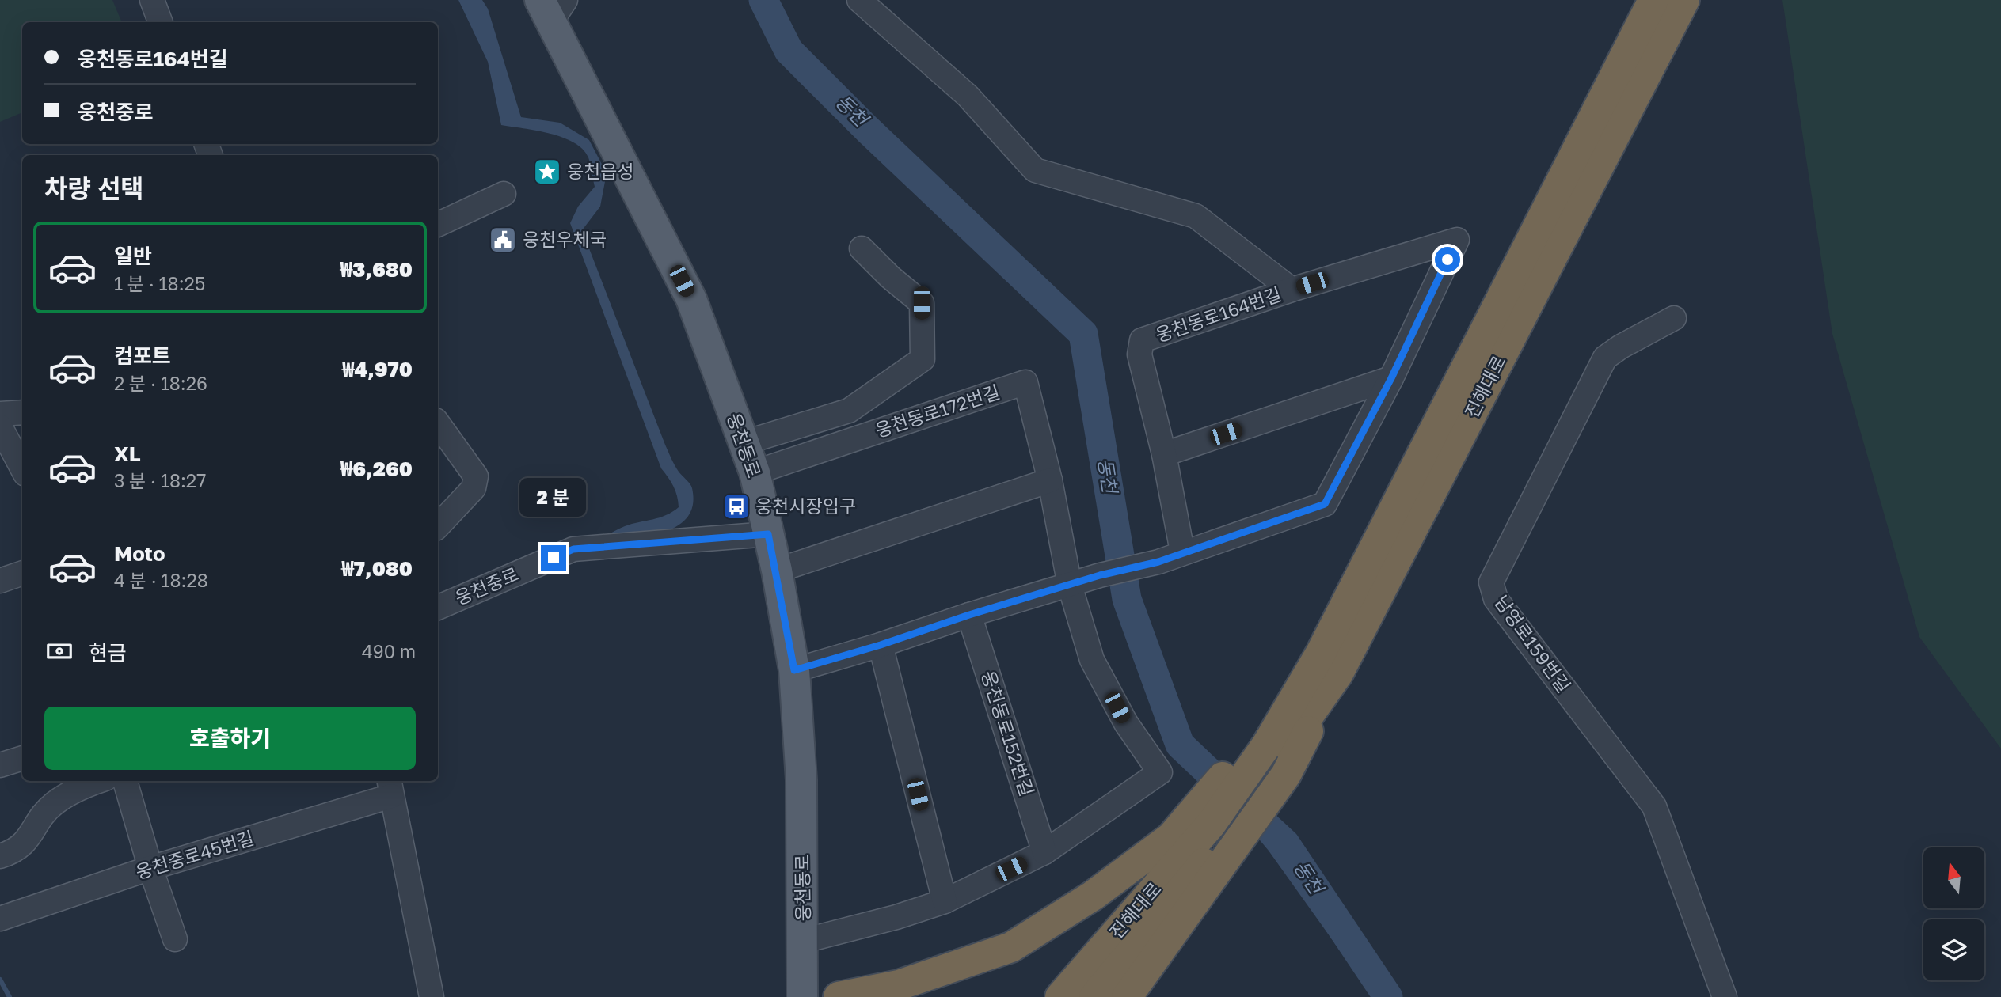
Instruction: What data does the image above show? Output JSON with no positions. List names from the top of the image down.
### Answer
{
  "streets": {
    "highway": ["진해대로"],
    "main road": ["웅천동로"],
    "street": [
      "웅천동로164번길",
      "웅천동로172번길",
      "웅천중로",
      "남영로159번길",
      "웅천동로152번길",
      "웅천중로45번길"
    ]
  },
  "crossings": [
    ["웅천동로164번길", "웅천동로172번길"],
    ["웅천동로172번길", "웅천동로"],
    ["웅천동로", "웅천중로"]
  ],
  "water": ["동천"],
  "places": {
    "place": ["웅천읍성"],
    "public building": ["웅천우체국"],
    "bus stop": ["웅천시장입구"]
  },
  "north": "top",
  "page": {
    "banner": ["웅천동로164번길", "웅천중로"],
    "heading": "차량 선택",
    "list": [
      {
        "name": "일반",
        "note": "1 분 · 18:25",
        "value": "₩3,680"
      },
      {
        "name": "컴포트",
        "note": "2 분 · 18:26",
        "value": "₩4,970"
      },
      {
        "name": "XL",
        "note": "3 분 · 18:27",
        "value": "₩6,260"
      },
      {
        "name": "Moto",
        "note": "4 분 · 18:28",
        "value": "₩7,080"
      }
    ],
    "bubble": "2 분",
    "pay": ["현금", "490 m"],
    "buttons": "호출하기"
  }
}
